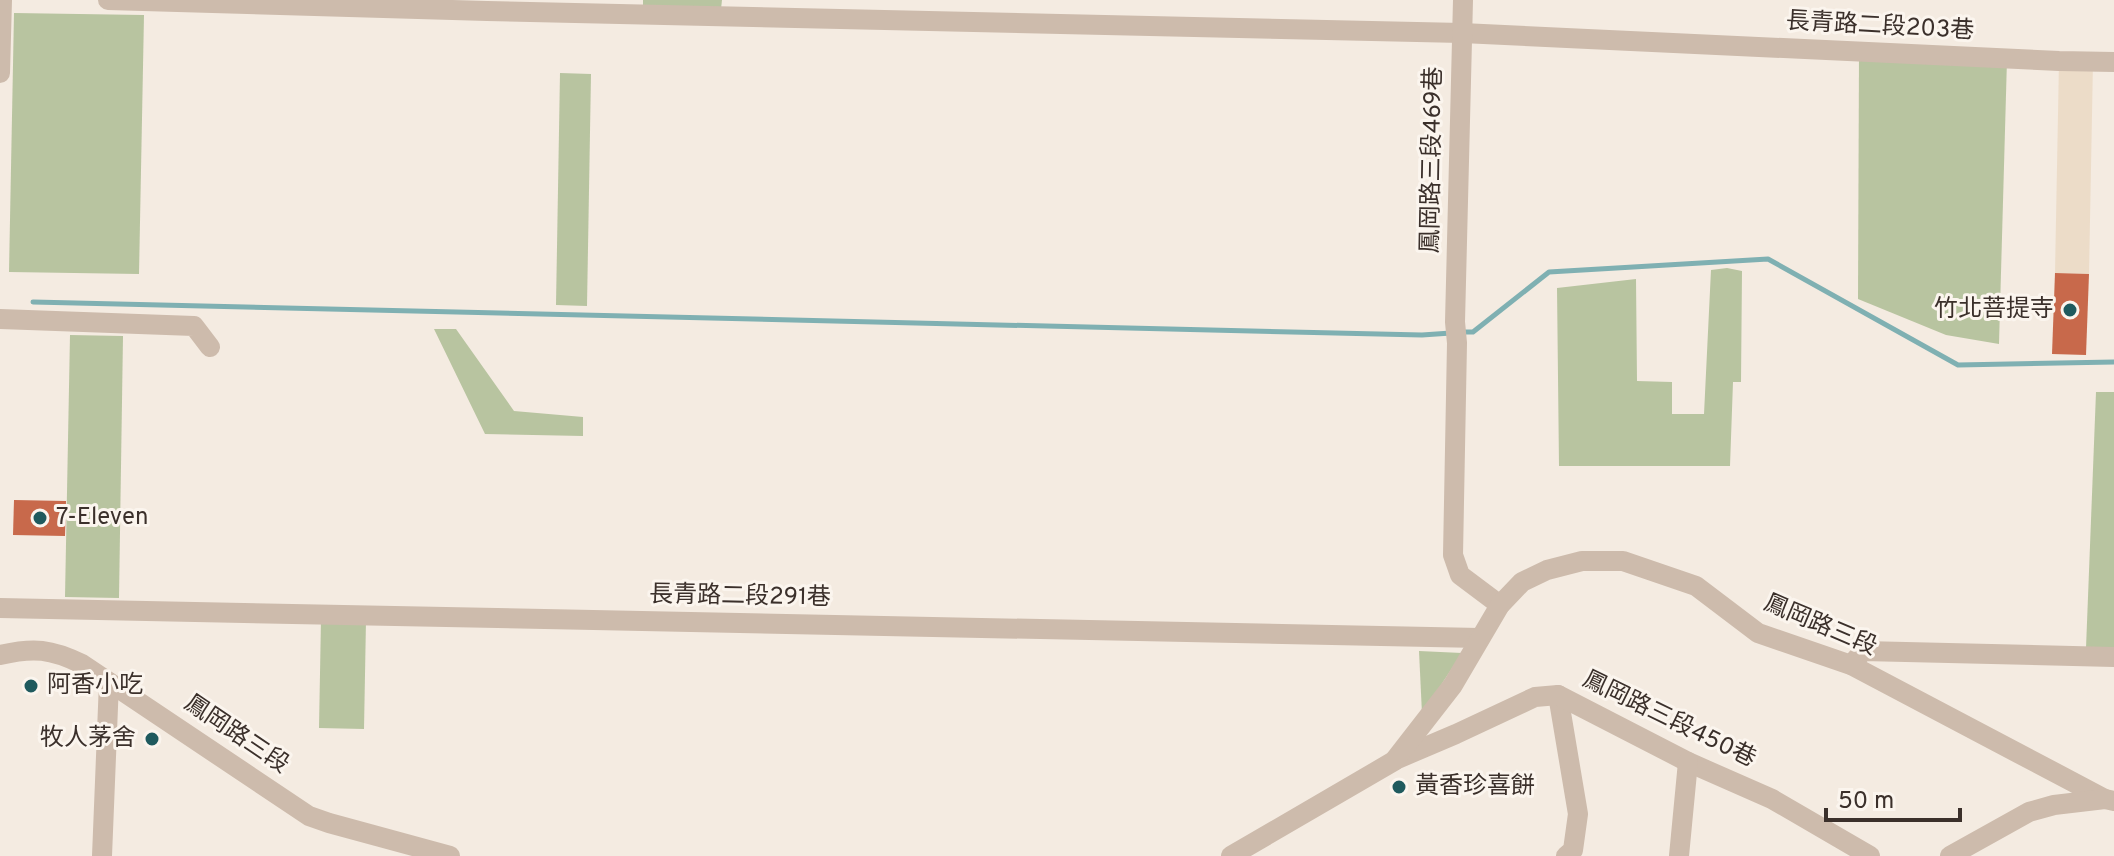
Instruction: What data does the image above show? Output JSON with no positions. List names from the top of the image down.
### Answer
{
  "streets": {
    "street": [
      "長青路二段203巷",
      "鳳岡路三段469巷",
      "長青路二段291巷",
      "鳳岡路三段",
      "鳳岡路三段450巷"
    ]
  },
  "crossings": [
    ["長青路二段203巷", "鳳岡路三段469巷"],
    ["鳳岡路三段469巷", "鳳岡路三段"],
    ["長青路二段291巷", "鳳岡路三段"],
    ["鳳岡路三段", "鳳岡路三段450巷"]
  ],
  "places": [
    "竹北菩提寺",
    "7-Eleven",
    "阿香小吃",
    "牧人茅舍",
    "黃香珍喜餅"
  ],
  "scale_bar": "50 m"
}
